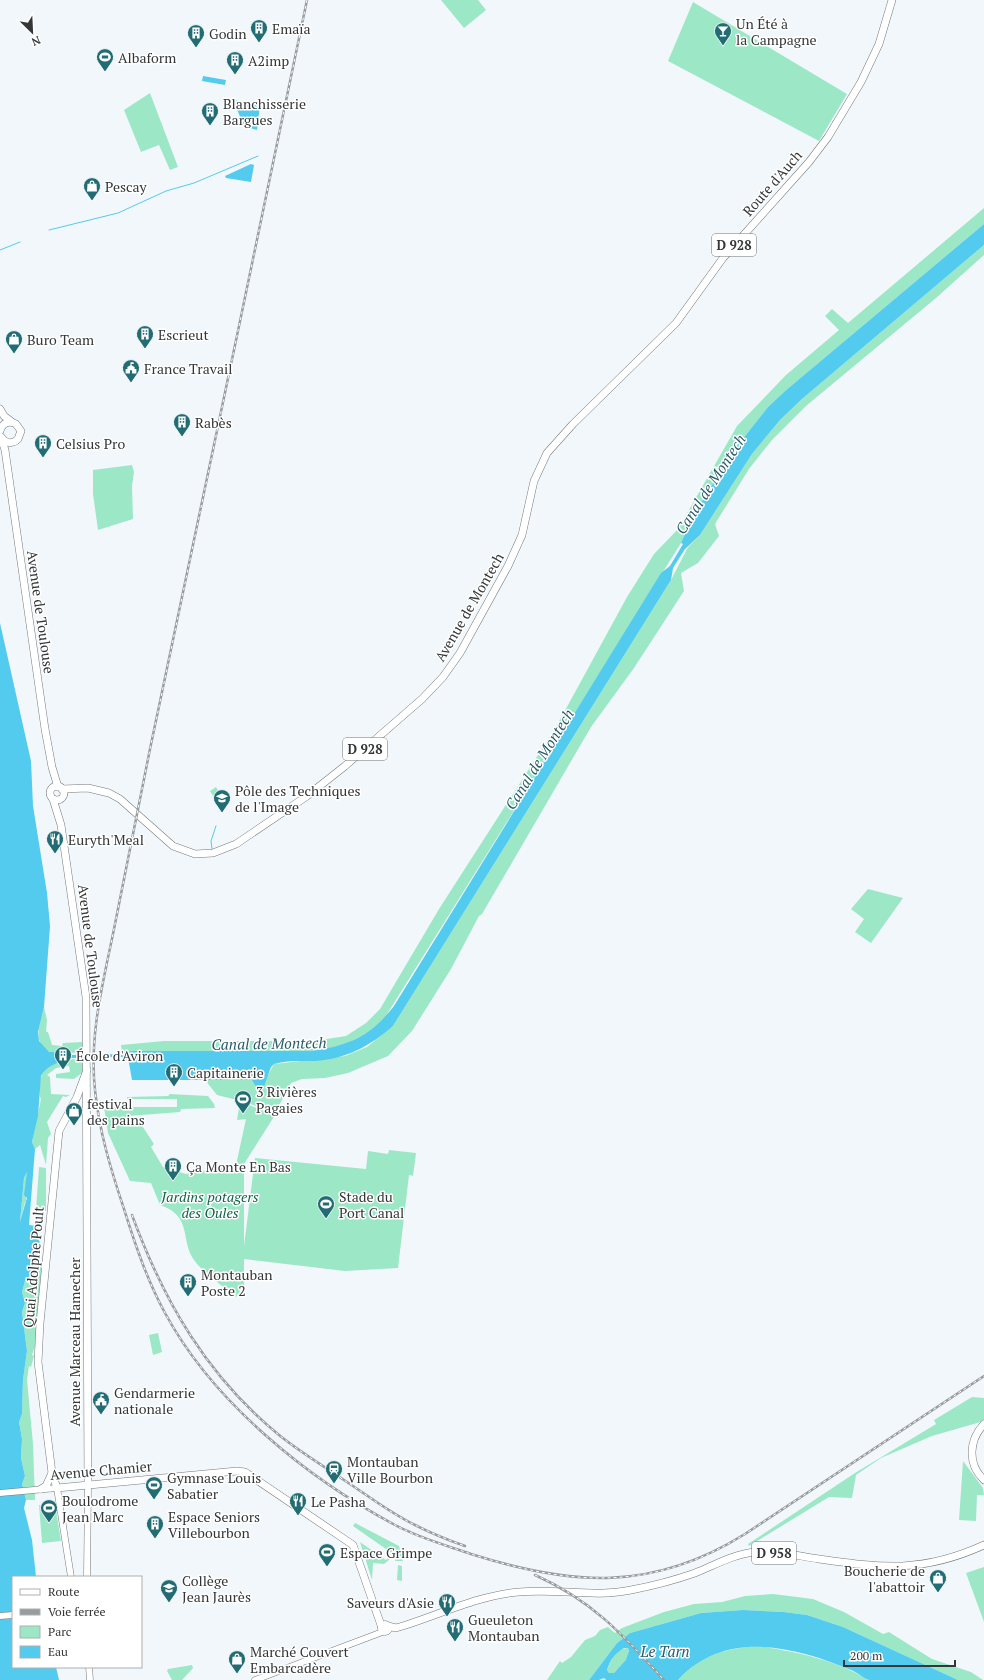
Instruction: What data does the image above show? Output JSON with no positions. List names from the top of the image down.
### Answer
{
  "streets": {
    "main road": [
      "Route d'Auch",
      "D 928",
      "Avenue de Montech",
      "Avenue de Toulouse",
      "Quai Adolphe Poult",
      "Avenue Marceau Hamecher",
      "Avenue Chamier",
      "D 958"
    ]
  },
  "crossings": [
    ["Route d'Auch", "Avenue de Montech"],
    ["Avenue de Montech", "Avenue de Toulouse"],
    ["Avenue de Toulouse", "Quai Adolphe Poult"],
    ["Avenue de Toulouse", "Avenue Marceau Hamecher"],
    ["Quai Adolphe Poult", "Avenue Marceau Hamecher"],
    ["Quai Adolphe Poult", "Avenue Chamier"],
    ["Avenue Marceau Hamecher", "Avenue Chamier"],
    ["Avenue Chamier", "D 958"]
  ],
  "water": ["Canal de Montech", "Le Tarn"],
  "parks": ["Jardins potagers des Oules"],
  "places": {
    "building": [
      "Emaïa",
      "Godin",
      "A2imp",
      "Blanchisserie Bargues",
      "Escrieut",
      "Rabès",
      "Celsius Pro",
      "École d'Aviron",
      "Capitainerie",
      "Ça Monte En Bas",
      "Montauban Poste 2",
      "Espace Seniors Villebourbon"
    ],
    "bar": ["Un Été à la Campagne"],
    "sports": [
      "Albaform",
      "3 Rivières Pagaies",
      "Stade du Port Canal",
      "Gymnase Louis Sabatier",
      "Boulodrome Jean Marc",
      "Espace Grimpe"
    ],
    "shop": [
      "Pescay",
      "Buro Team",
      "festival des pains",
      "Boucherie de l'abattoir",
      "Marché Couvert Embarcadère"
    ],
    "public building": ["France Travail", "Gendarmerie nationale"],
    "school or university": ["Pôle des Techniques de l'Image", "Collège Jean Jaurès"],
    "restaurant": [
      "Euryth'Meal",
      "Le Pasha",
      "Saveurs d'Asie",
      "Gueuleton Montauban"
    ],
    "station": ["Montauban Ville Bourbon"]
  },
  "legend": [
    "Route",
    "Voie ferrée",
    "Parc",
    "Eau"
  ],
  "scale_bar": "200 m",
  "north": "bottom right"
}
